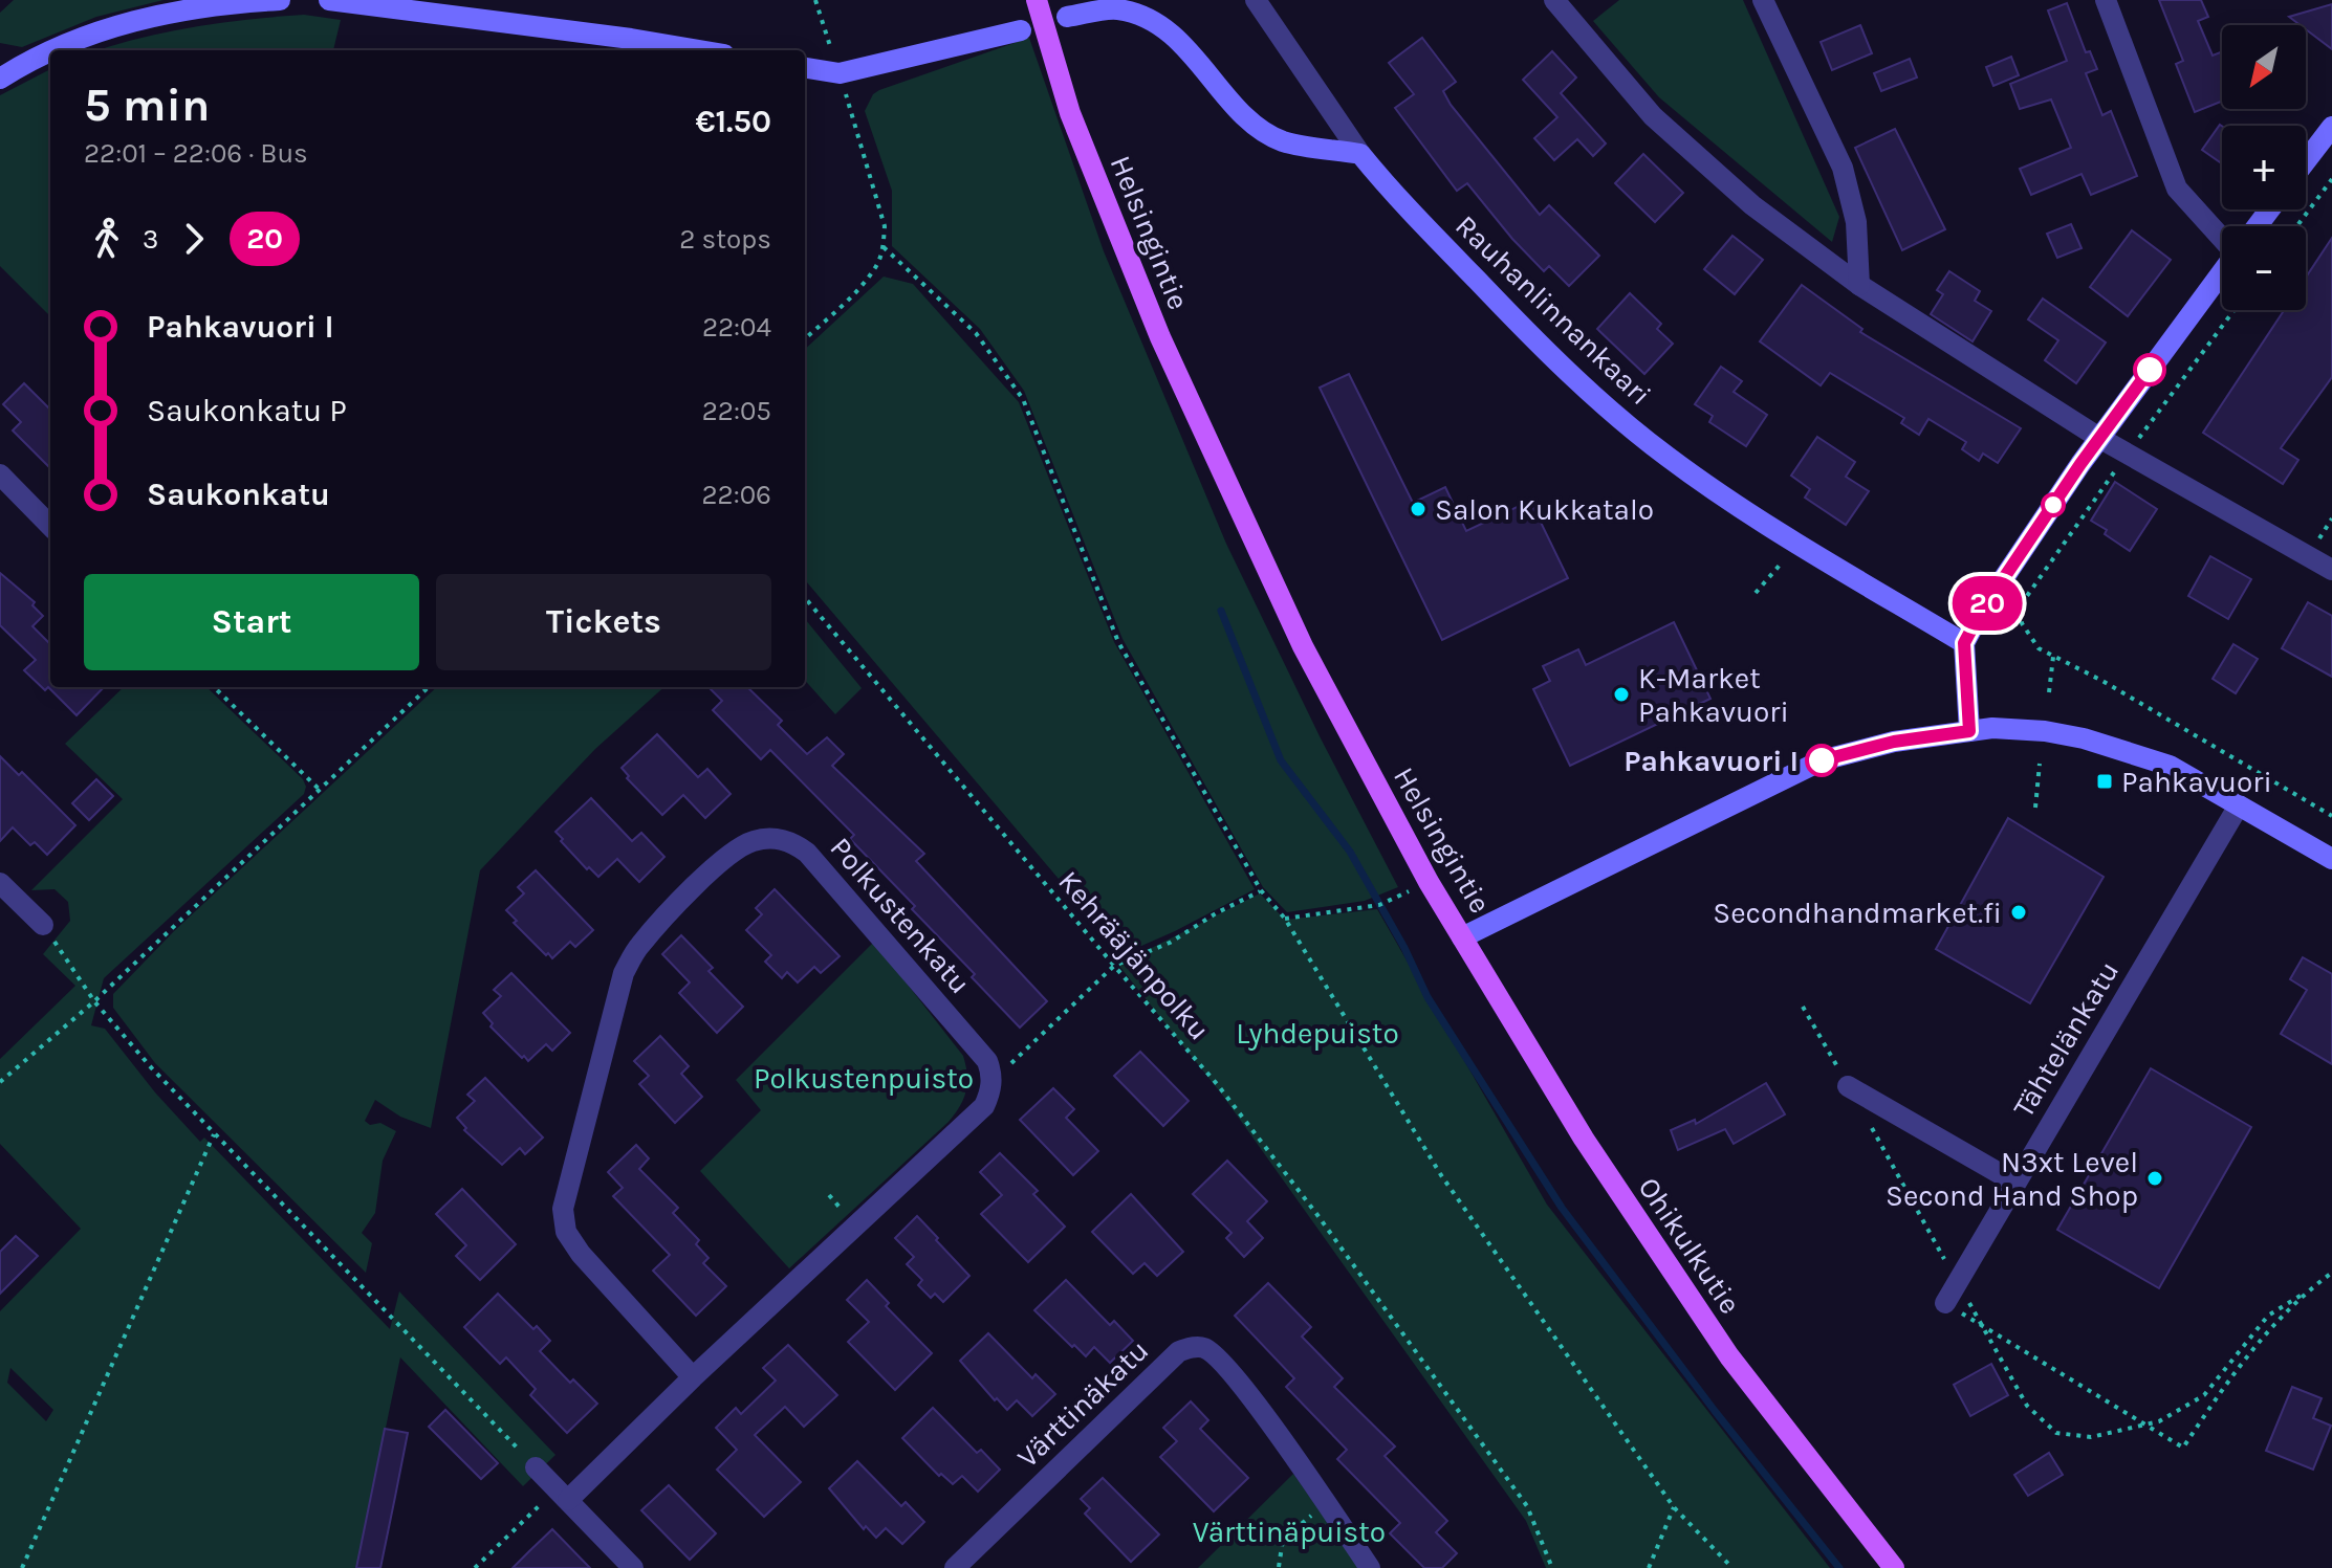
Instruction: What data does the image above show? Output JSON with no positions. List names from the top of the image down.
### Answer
{
  "streets": {
    "main road": ["Helsingintie", "Ohikulkutie"],
    "street": [
      "Rauhanlinnankaari",
      "Polkustenkatu",
      "Tähtelänkatu",
      "Värttinäkatu"
    ],
    "path": ["Kehrääjänpolku"]
  },
  "crossings": [
    ["Helsingintie", "Tähtelänkatu"],
    ["Helsingintie", "Ohikulkutie"]
  ],
  "parks": ["Lyhdepuisto", "Polkustenpuisto", "Värttinäpuisto"],
  "places": {
    "other": [
      "Salon Kukkatalo",
      "K-Market Pahkavuori",
      "Pahkavuori I",
      "Secondhandmarket.fi",
      "N3xt Level Second Hand Shop"
    ],
    "transit": ["Pahkavuori"]
  },
  "lines": ["bus line 20"],
  "north": "bottom left",
  "page": {
    "on_map": "20",
    "map_buttons": ["+", "−"],
    "heading": ["5 min", "22:01 – 22:06 · Bus", "€1.50"],
    "legs": ["3", "20", "2 stops"],
    "list": [
      {
        "name": "Pahkavuori I",
        "value": "22:04"
      },
      {
        "name": "Saukonkatu P",
        "value": "22:05"
      },
      {
        "name": "Saukonkatu",
        "value": "22:06"
      }
    ],
    "buttons": ["Start", "Tickets"]
  }
}
